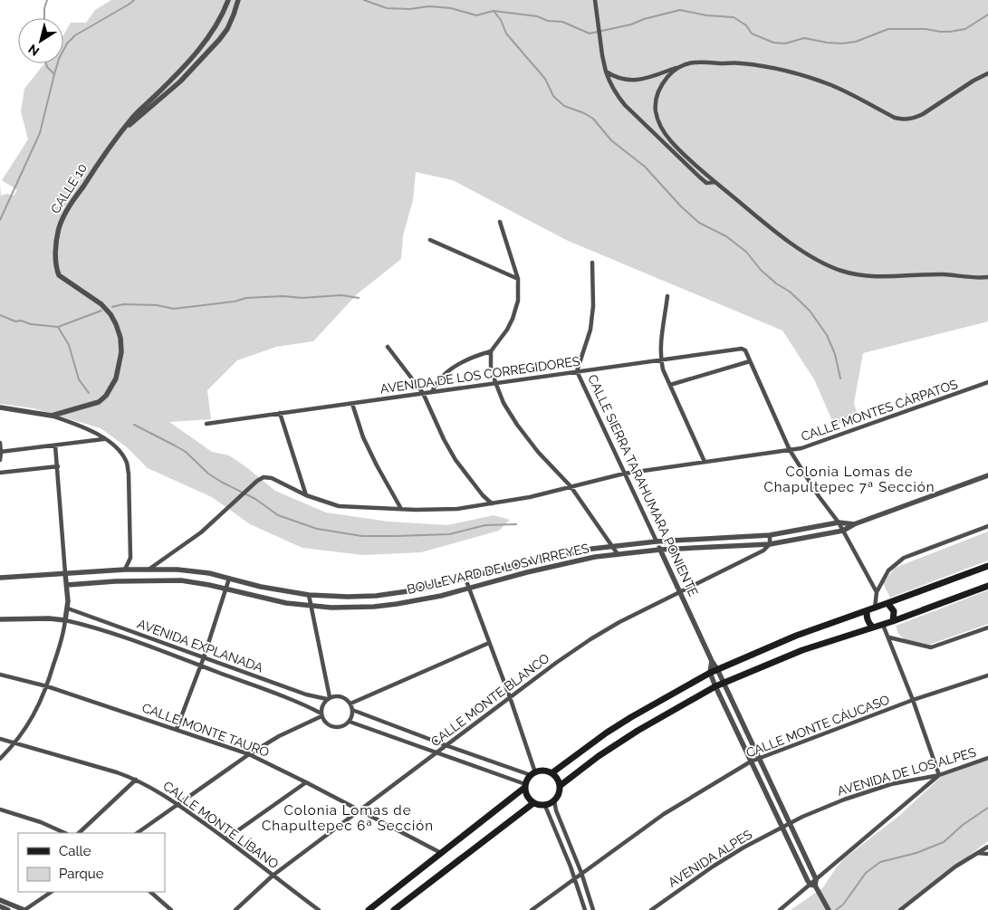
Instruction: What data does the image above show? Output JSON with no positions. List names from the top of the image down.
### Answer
{
  "streets": {
    "street": [
      "CALLE 10",
      "AVENIDA DE LOS CORREGIDORES",
      "CALLE MONTES CÁRPATOS",
      "CALLE SIERRA TARAHUMARA PONIENTE",
      "BOULEVARD DE LOS VIRREYES",
      "AVENIDA EXPLANADA",
      "CALLE MONTE BLANCO",
      "CALLE MONTE CÁUCASO",
      "CALLE MONTE TAURO",
      "AVENIDA DE LOS ALPES",
      "CALLE MONTE LÍBANO",
      "AVENIDA ALPES"
    ]
  },
  "crossings": [
    ["AVENIDA DE LOS CORREGIDORES", "CALLE SIERRA TARAHUMARA PONIENTE"],
    ["CALLE MONTES CÁRPATOS", "CALLE SIERRA TARAHUMARA PONIENTE"],
    ["CALLE MONTES CÁRPATOS", "BOULEVARD DE LOS VIRREYES"],
    ["CALLE SIERRA TARAHUMARA PONIENTE", "BOULEVARD DE LOS VIRREYES"],
    ["CALLE SIERRA TARAHUMARA PONIENTE", "CALLE MONTE BLANCO"],
    ["CALLE SIERRA TARAHUMARA PONIENTE", "CALLE MONTE CÁUCASO"],
    ["CALLE SIERRA TARAHUMARA PONIENTE", "AVENIDA DE LOS ALPES"],
    ["BOULEVARD DE LOS VIRREYES", "CALLE MONTE BLANCO"],
    ["CALLE MONTE BLANCO", "CALLE MONTE TAURO"],
    ["CALLE MONTE BLANCO", "CALLE MONTE LÍBANO"],
    ["AVENIDA DE LOS ALPES", "AVENIDA ALPES"]
  ],
  "districts": ["Colonia Lomas de Chapultepec 7ª Sección", "Colonia Lomas de Chapultepec 6ª Sección"],
  "legend": ["Calle", "Parque"],
  "north": "bottom left"
}
